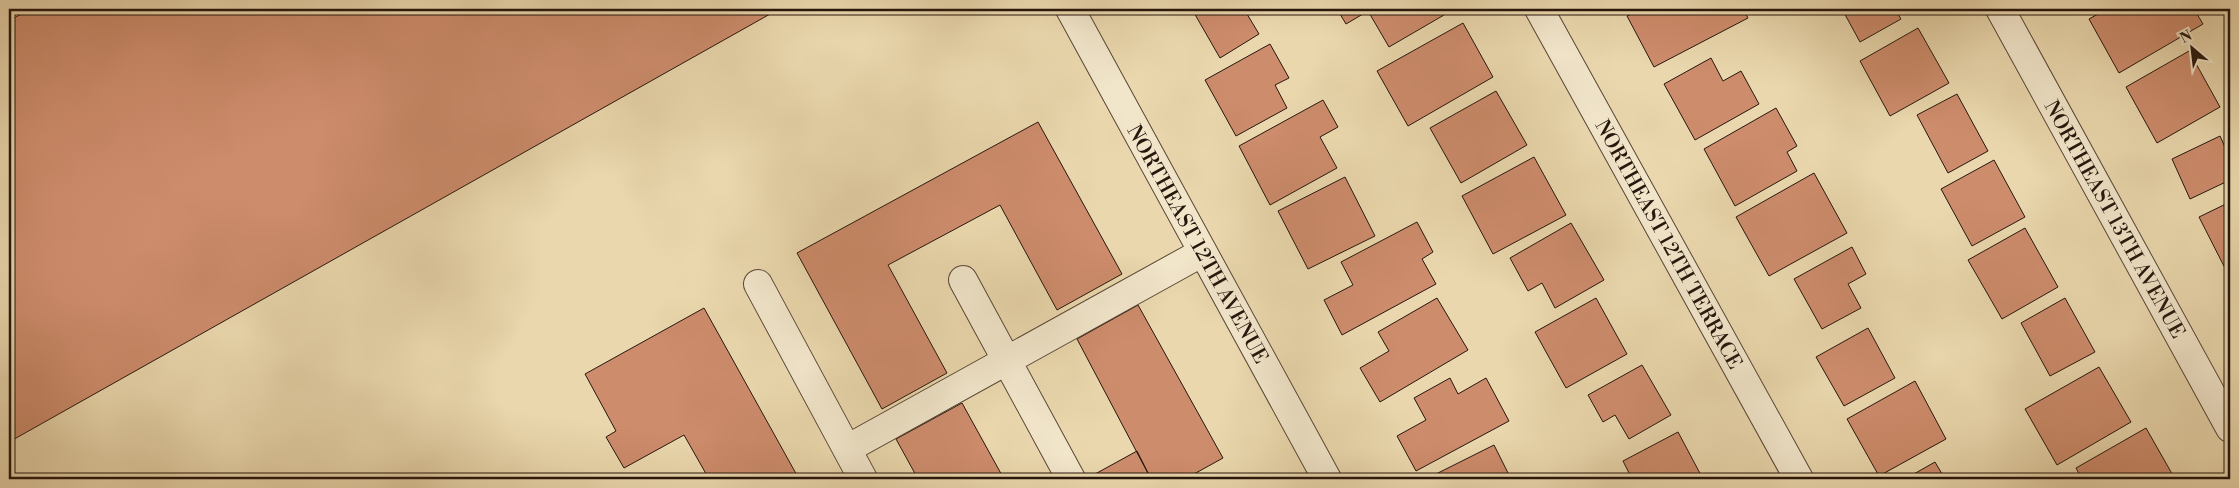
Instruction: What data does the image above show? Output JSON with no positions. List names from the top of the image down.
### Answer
{
  "streets": {
    "street": ["NORTHEAST 13TH AVENUE", "NORTHEAST 12TH AVENUE", "NORTHEAST 12TH TERRACE"]
  },
  "north": "top left"
}
